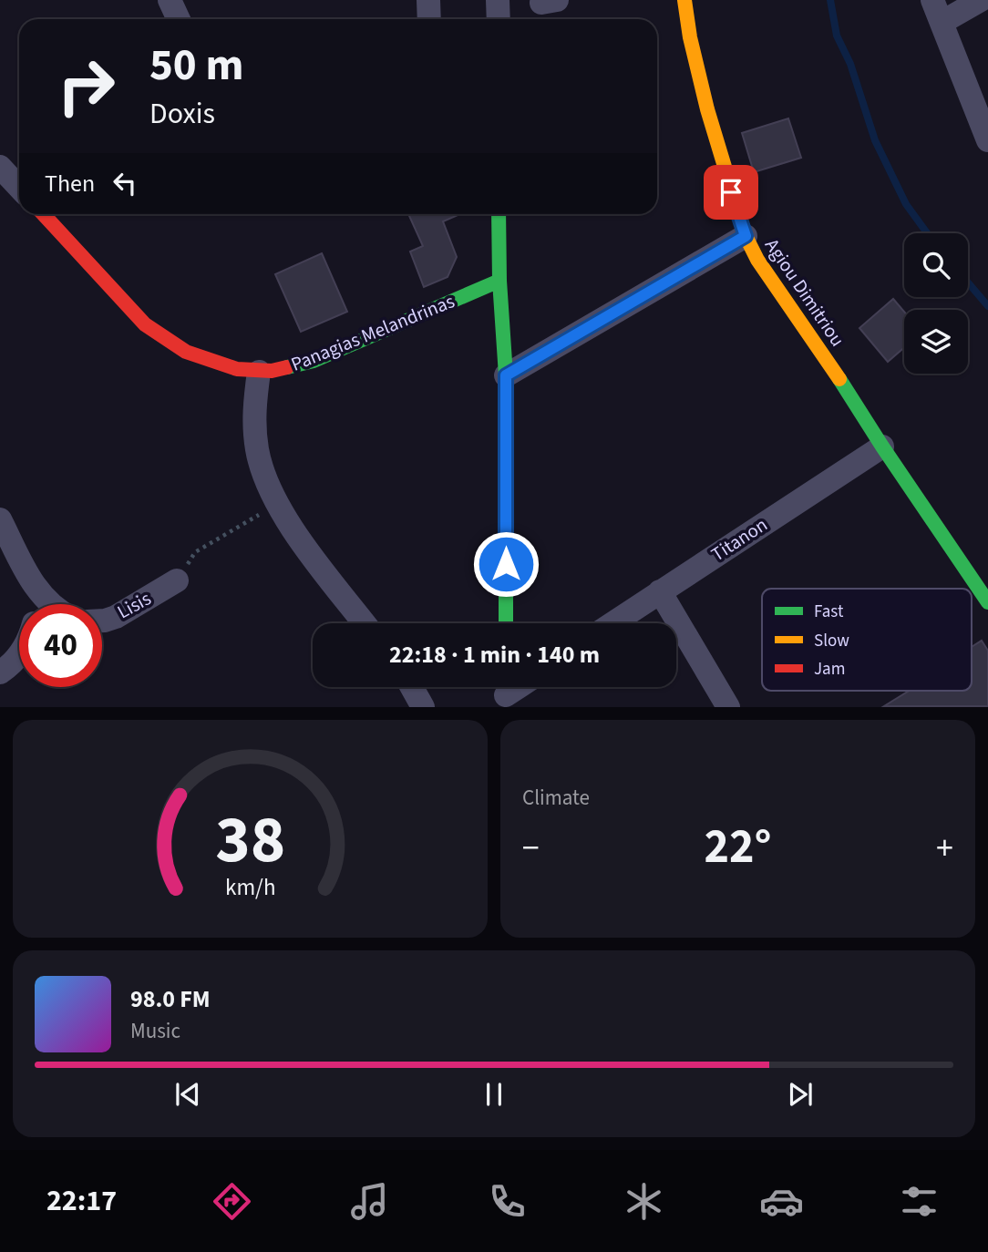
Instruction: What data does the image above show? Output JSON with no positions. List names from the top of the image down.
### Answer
{
  "streets": {
    "street": [
      "Agiou Dimitriou",
      "Panagias Melandrinas",
      "Titanon",
      "Lisis"
    ]
  },
  "crossings": [
    ["Agiou Dimitriou", "Titanon"]
  ],
  "legend": ["Fast", "Slow", "Jam"],
  "page": {
    "turn": ["50 m", "Doxis"],
    "then": "Then",
    "limit": "40",
    "trip": "22:18 · 1 min · 140 m",
    "tile": "Climate",
    "heat": ["−", "22°", "+"],
    "song": ["98.0 FM", "Music"],
    "tabs": "22:17",
    "gauge": ["38", "km/h"]
  }
}
